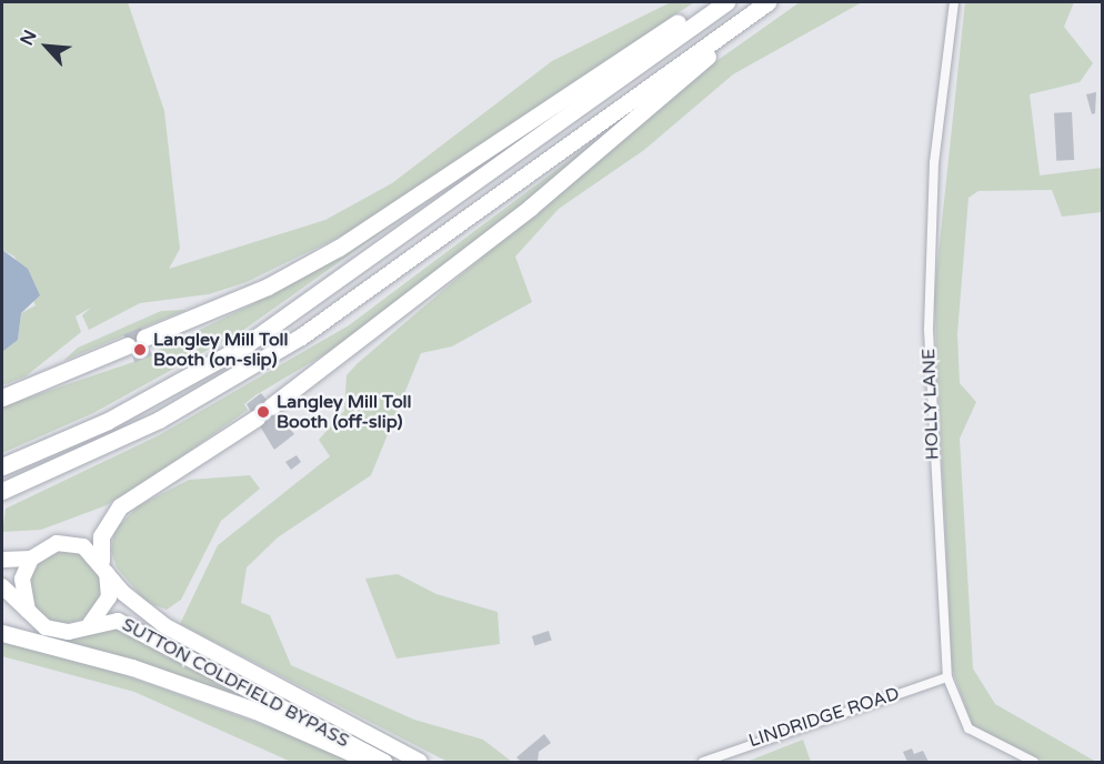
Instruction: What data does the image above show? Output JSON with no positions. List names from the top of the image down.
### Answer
{
  "streets": {
    "highway": ["SUTTON COLDFIELD BYPASS"],
    "street": ["HOLLY LANE", "LINDRIDGE ROAD"]
  },
  "crossings": [
    ["HOLLY LANE", "LINDRIDGE ROAD"]
  ],
  "places": ["Langley Mill Toll Booth (on-slip)", "Langley Mill Toll Booth (off-slip)"],
  "north": "top left"
}
